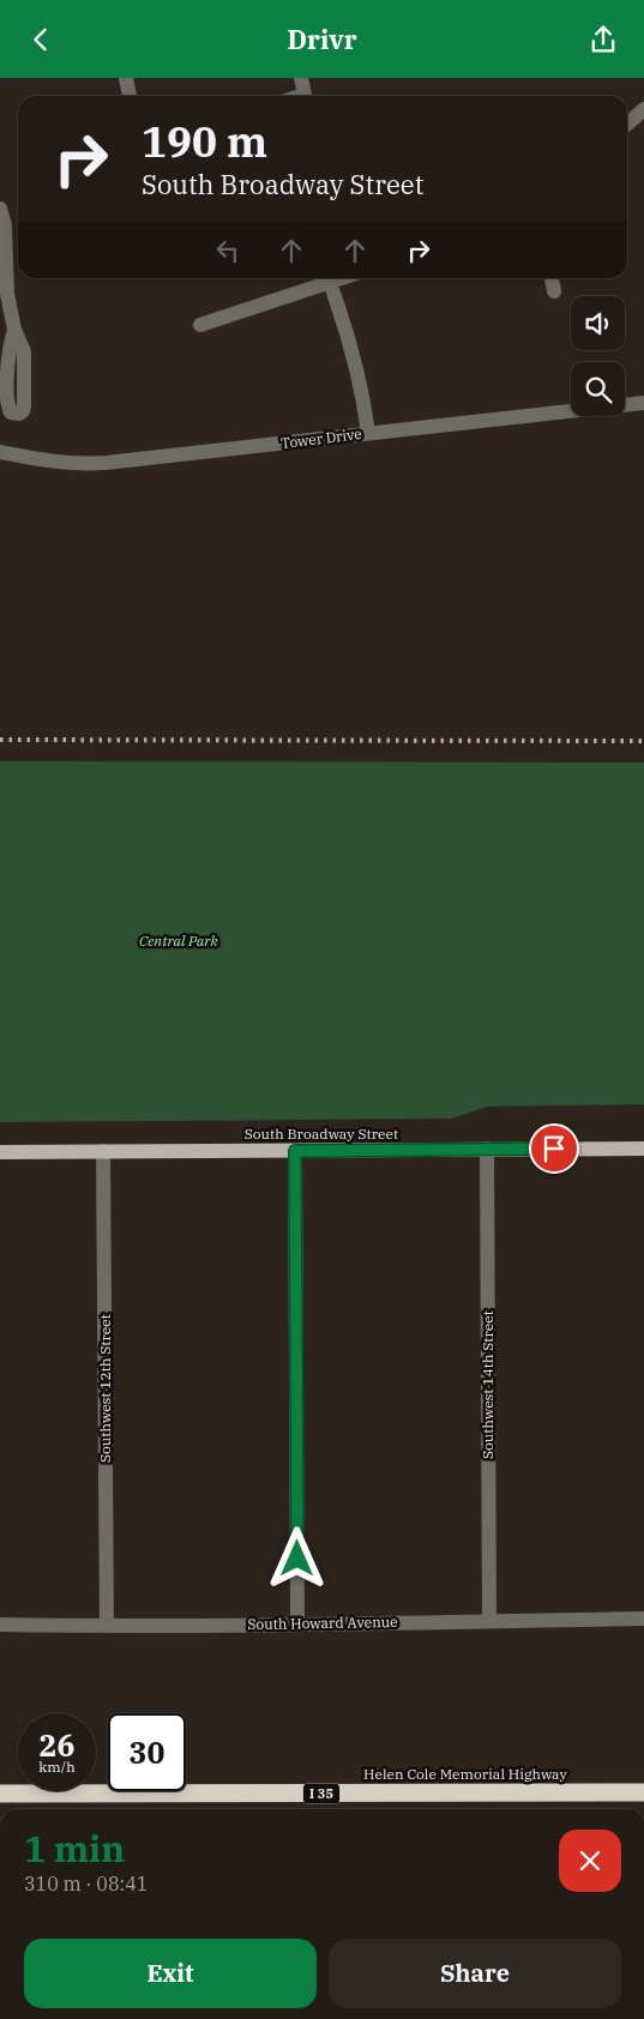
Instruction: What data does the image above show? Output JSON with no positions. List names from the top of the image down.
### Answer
{
  "streets": {
    "highway": ["Helen Cole Memorial Highway", "I 35"],
    "main road": ["South Broadway Street"],
    "street": [
      "Tower Drive",
      "Southwest 14th Street",
      "Southwest 12th Street",
      "South Howard Avenue"
    ]
  },
  "crossings": [
    ["South Broadway Street", "Southwest 14th Street"],
    ["South Broadway Street", "Southwest 12th Street"],
    ["Southwest 14th Street", "South Howard Avenue"],
    ["Southwest 12th Street", "South Howard Avenue"]
  ],
  "parks": ["Central Park"],
  "page": {
    "header": "Drivr",
    "turn": ["190 m", "South Broadway Street"],
    "speed": "26 km/h",
    "limit": "30",
    "heading": ["1 min", "310 m · 08:41"],
    "buttons": ["Exit", "Share"]
  }
}
